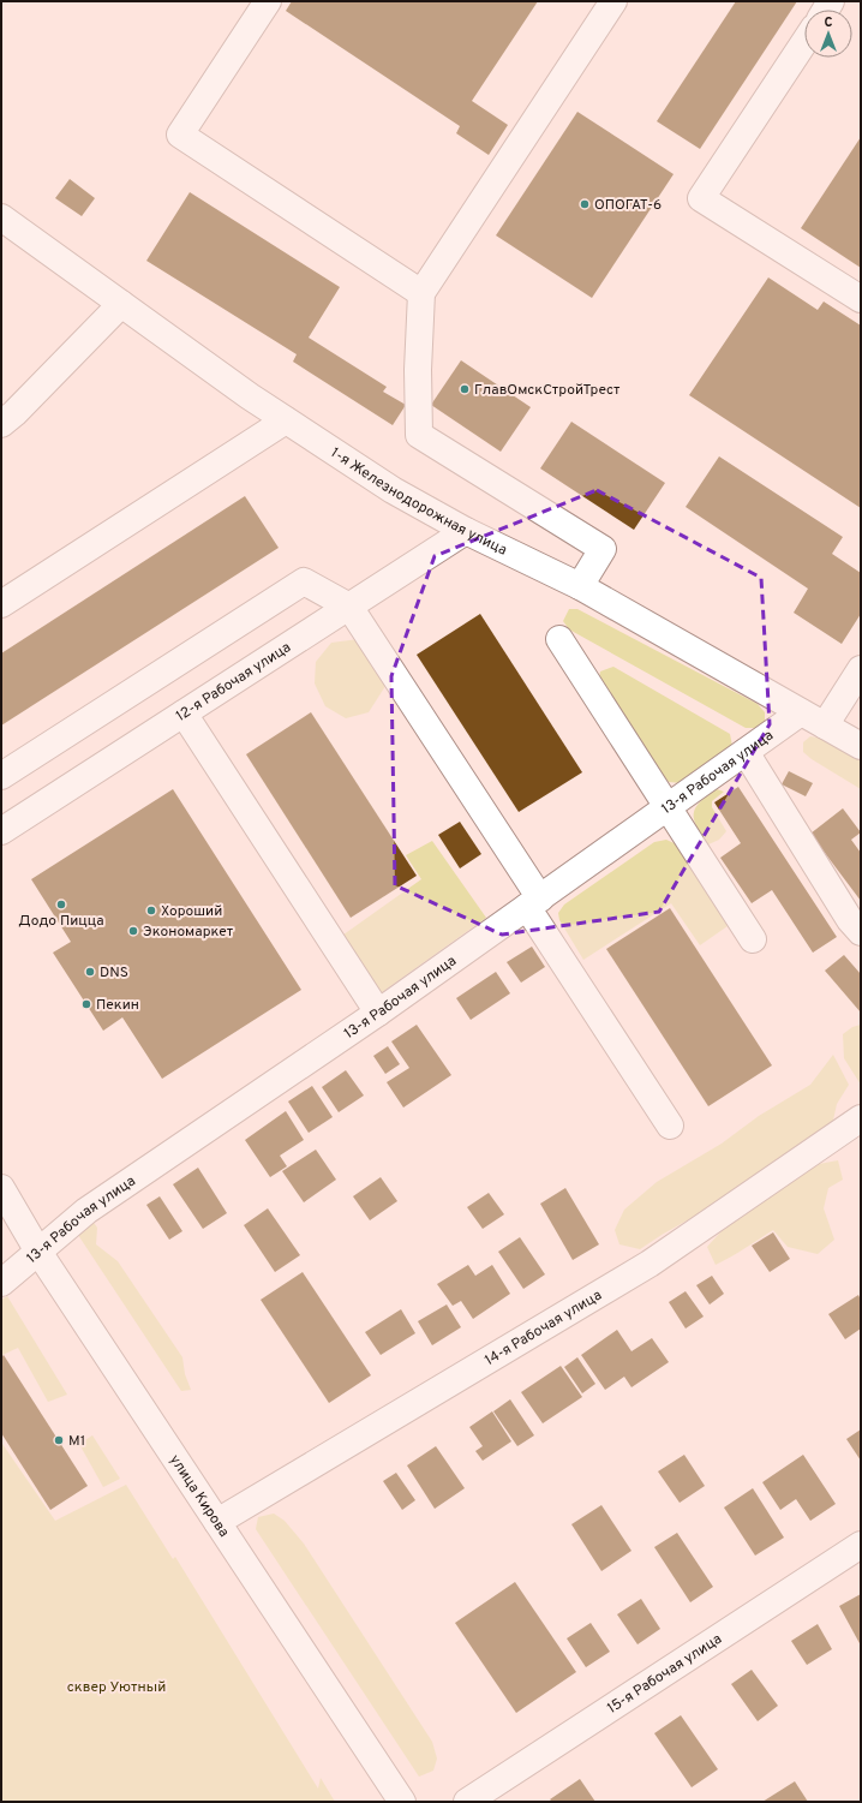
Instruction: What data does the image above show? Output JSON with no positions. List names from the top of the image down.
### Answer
{
  "streets": {
    "street": [
      "1-я Железнодорожная улица",
      "12-я Рабочая улица",
      "13-я Рабочая улица",
      "14-я Рабочая улица",
      "улица Кирова",
      "15-я Рабочая улица"
    ]
  },
  "crossings": [
    ["1-я Железнодорожная улица", "12-я Рабочая улица"],
    ["1-я Железнодорожная улица", "13-я Рабочая улица"],
    ["13-я Рабочая улица", "улица Кирова"],
    ["14-я Рабочая улица", "улица Кирова"]
  ],
  "parks": ["сквер Уютный"],
  "places": [
    "ОПОГАТ-6",
    "ГлавОмскСтройТрест",
    "Додо Пицца",
    "Хороший",
    "Экономаркет",
    "DNS",
    "Пекин",
    "М1"
  ],
  "north": "top"
}
